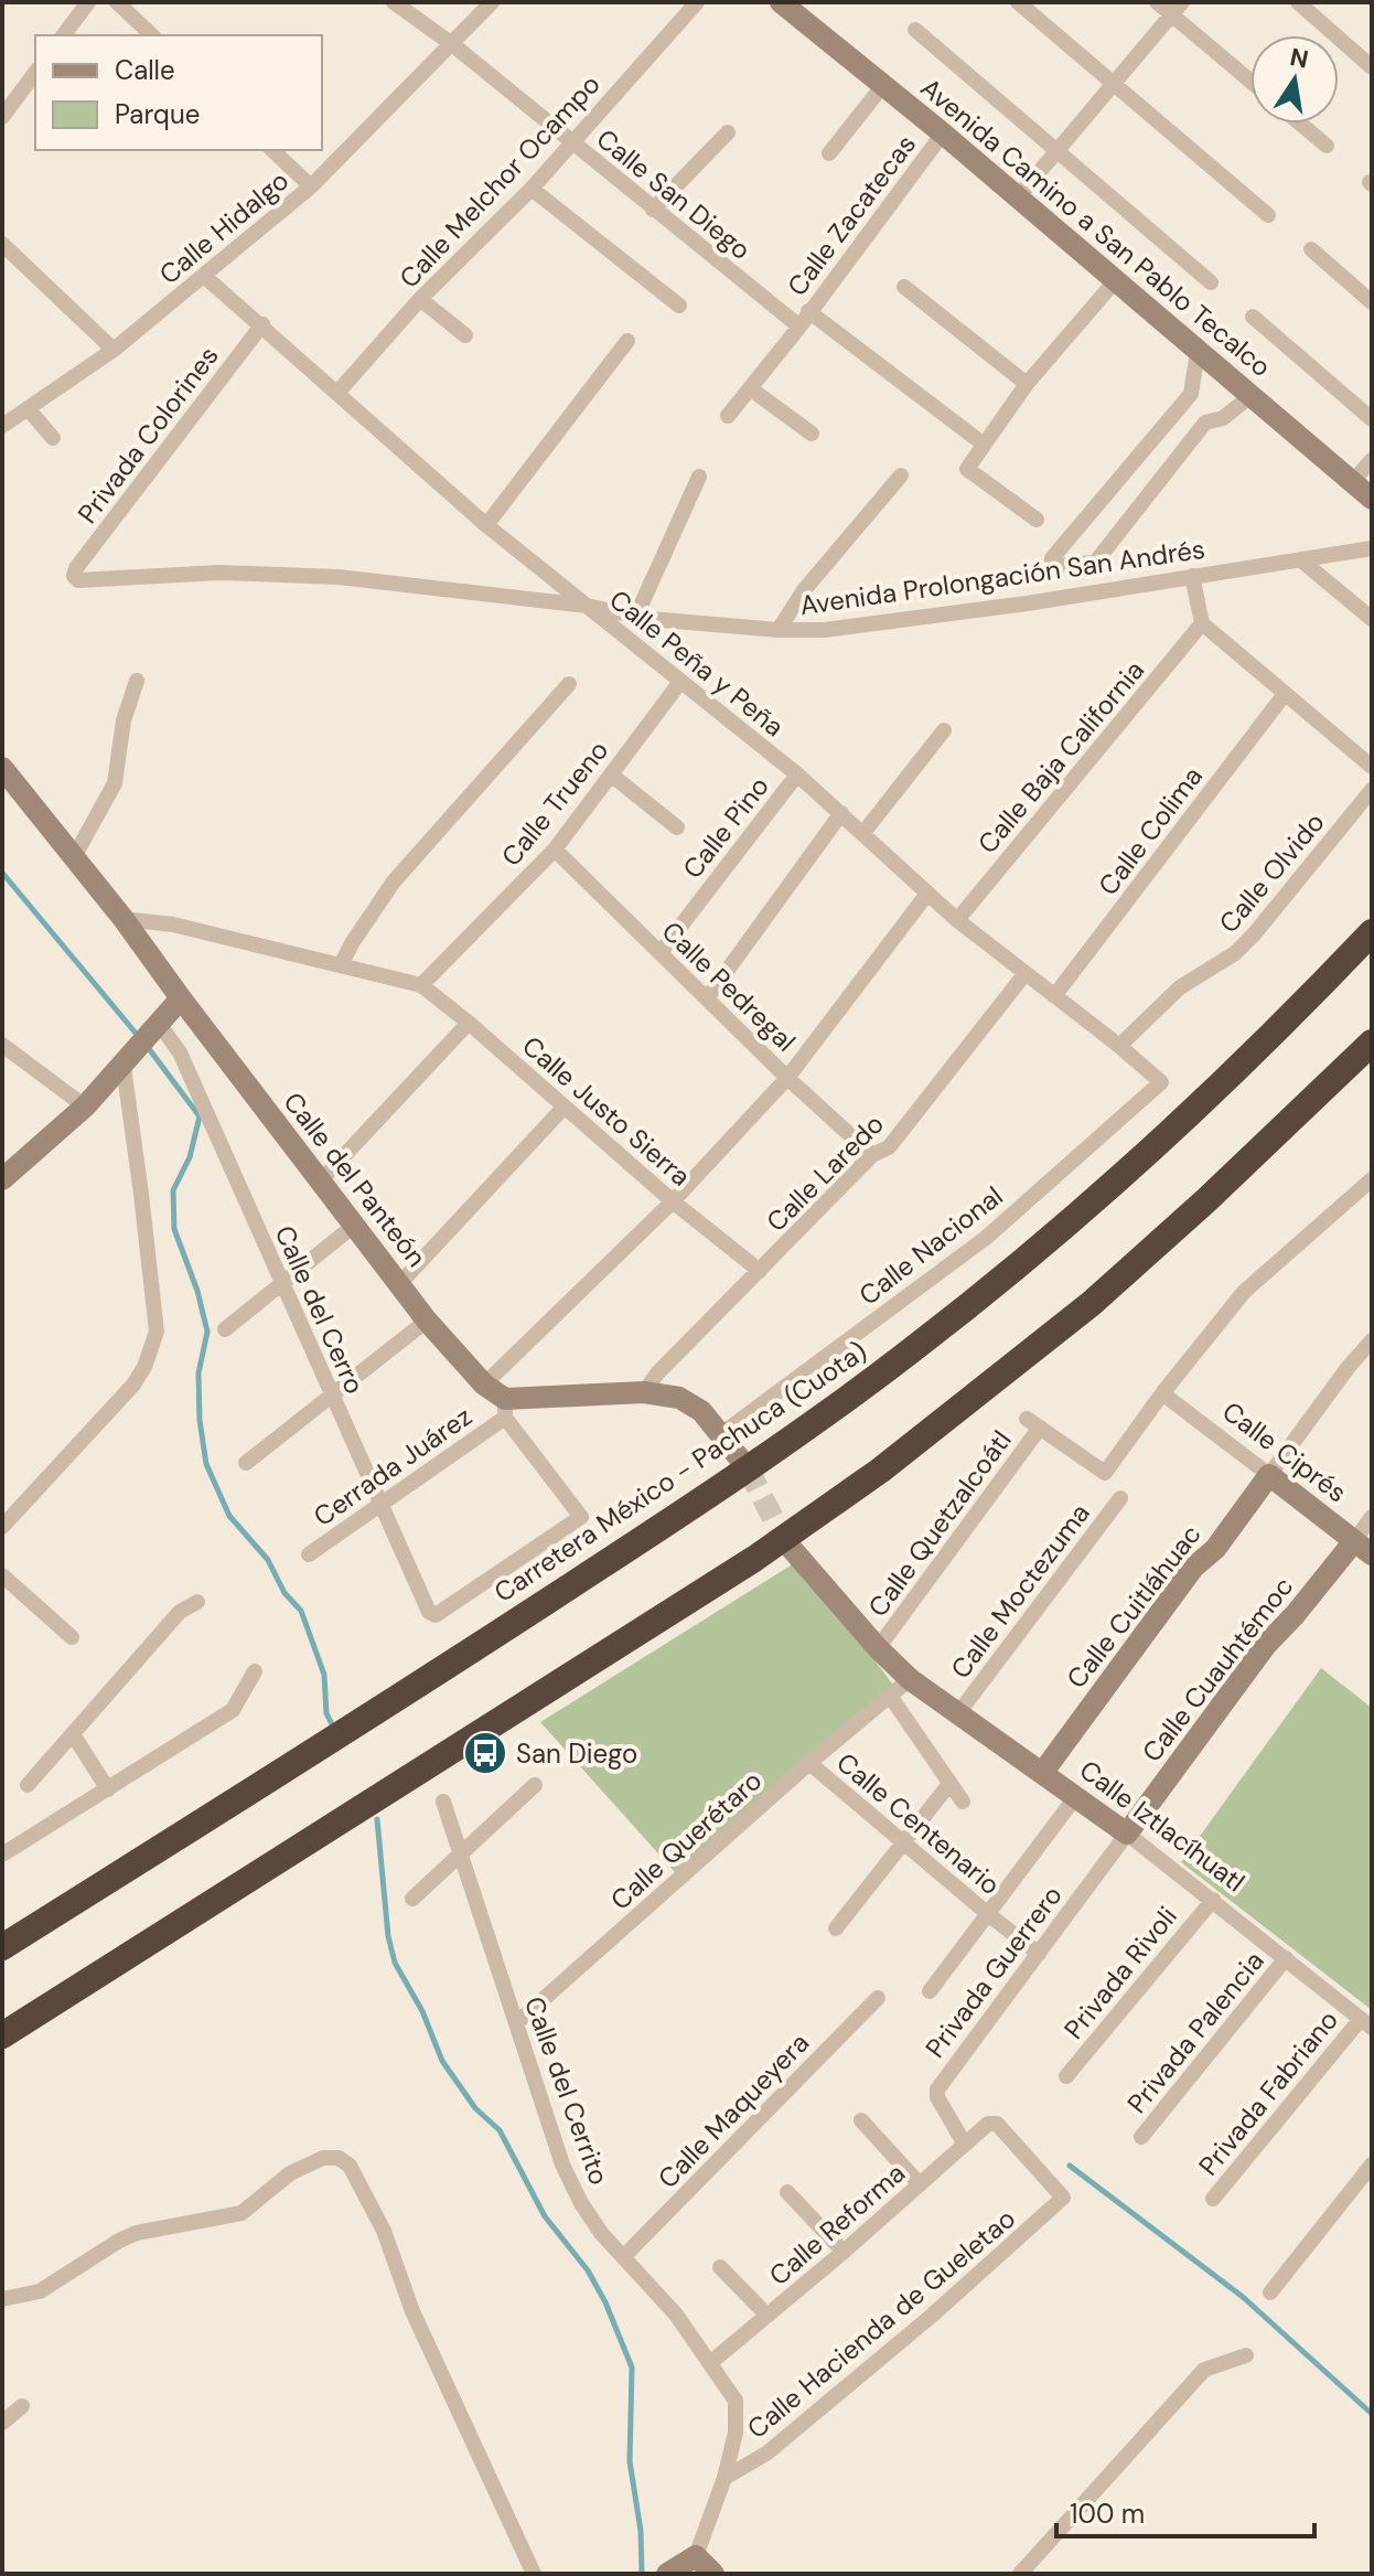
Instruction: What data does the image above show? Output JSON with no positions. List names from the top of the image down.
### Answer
{
  "streets": {
    "highway": ["Carretera México - Pachuca (Cuota)"],
    "street": [
      "Calle Melchor Ocampo",
      "Calle San Diego",
      "Calle Zacatecas",
      "Calle Hidalgo",
      "Avenida Camino a San Pablo Tecalco",
      "Privada Colorines",
      "Avenida Prolongación San Andrés",
      "Calle Peña y Peña",
      "Calle Baja California",
      "Calle Trueno",
      "Calle Pino",
      "Calle Colima",
      "Calle Olvido",
      "Calle Pedregal",
      "Calle Justo Sierra",
      "Calle Laredo",
      "Calle del Panteón",
      "Calle Nacional",
      "Calle del Cerro",
      "Calle Ciprés",
      "Cerrada Juárez",
      "Calle Quetzalcoátl",
      "Calle Moctezuma",
      "Calle Cuitláhuac",
      "Calle Cuauhtémoc",
      "Calle Centenario",
      "Calle Iztlacíhuatl",
      "Calle Querétaro",
      "Privada Guerrero",
      "Privada Rivoli",
      "Privada Palencia",
      "Calle del Cerrito",
      "Privada Fabriano",
      "Calle Maqueyera",
      "Calle Reforma",
      "Calle Hacienda de Gueletao"
    ]
  },
  "crossings": [
    ["Calle Melchor Ocampo", "Calle San Diego"],
    ["Calle Melchor Ocampo", "Calle Peña y Peña"],
    ["Calle San Diego", "Calle Zacatecas"],
    ["Calle San Diego", "Calle Hidalgo"],
    ["Calle Zacatecas", "Avenida Camino a San Pablo Tecalco"],
    ["Calle Hidalgo", "Calle Peña y Peña"],
    ["Privada Colorines", "Avenida Prolongación San Andrés"],
    ["Privada Colorines", "Calle Peña y Peña"],
    ["Avenida Prolongación San Andrés", "Calle Peña y Peña"],
    ["Calle Peña y Peña", "Calle Baja California"],
    ["Calle Peña y Peña", "Calle Trueno"],
    ["Calle Peña y Peña", "Calle Pino"],
    ["Calle Peña y Peña", "Calle Colima"],
    ["Calle Peña y Peña", "Calle Olvido"],
    ["Calle Peña y Peña", "Calle Laredo"],
    ["Calle Peña y Peña", "Calle Nacional"],
    ["Calle Trueno", "Calle Pedregal"],
    ["Calle Trueno", "Calle Justo Sierra"],
    ["Calle Pino", "Calle Pedregal"],
    ["Calle Pedregal", "Calle Laredo"],
    ["Calle Justo Sierra", "Calle Laredo"],
    ["Calle del Panteón", "Calle del Cerro"],
    ["Calle del Panteón", "Cerrada Juárez"],
    ["Calle del Cerro", "Cerrada Juárez"],
    ["Calle Ciprés", "Calle Quetzalcoátl"],
    ["Calle Ciprés", "Calle Cuitláhuac"],
    ["Calle Ciprés", "Calle Cuauhtémoc"],
    ["Calle Quetzalcoátl", "Calle Iztlacíhuatl"],
    ["Calle Moctezuma", "Calle Iztlacíhuatl"],
    ["Calle Cuitláhuac", "Calle Iztlacíhuatl"],
    ["Calle Cuauhtémoc", "Calle Iztlacíhuatl"],
    ["Calle Cuauhtémoc", "Privada Guerrero"],
    ["Calle Centenario", "Calle Querétaro"],
    ["Calle Centenario", "Privada Guerrero"],
    ["Calle Iztlacíhuatl", "Calle Querétaro"],
    ["Calle Iztlacíhuatl", "Privada Guerrero"],
    ["Calle Iztlacíhuatl", "Privada Rivoli"],
    ["Calle Iztlacíhuatl", "Privada Palencia"],
    ["Calle Iztlacíhuatl", "Privada Fabriano"],
    ["Calle Querétaro", "Calle del Cerrito"],
    ["Privada Guerrero", "Calle Reforma"],
    ["Calle del Cerrito", "Calle Maqueyera"],
    ["Calle del Cerrito", "Calle Reforma"],
    ["Calle del Cerrito", "Calle Hacienda de Gueletao"],
    ["Calle Reforma", "Calle Hacienda de Gueletao"]
  ],
  "places": {
    "bus stop": ["San Diego"]
  },
  "legend": ["Calle", "Parque"],
  "scale_bar": "100 m",
  "north": "top"
}
